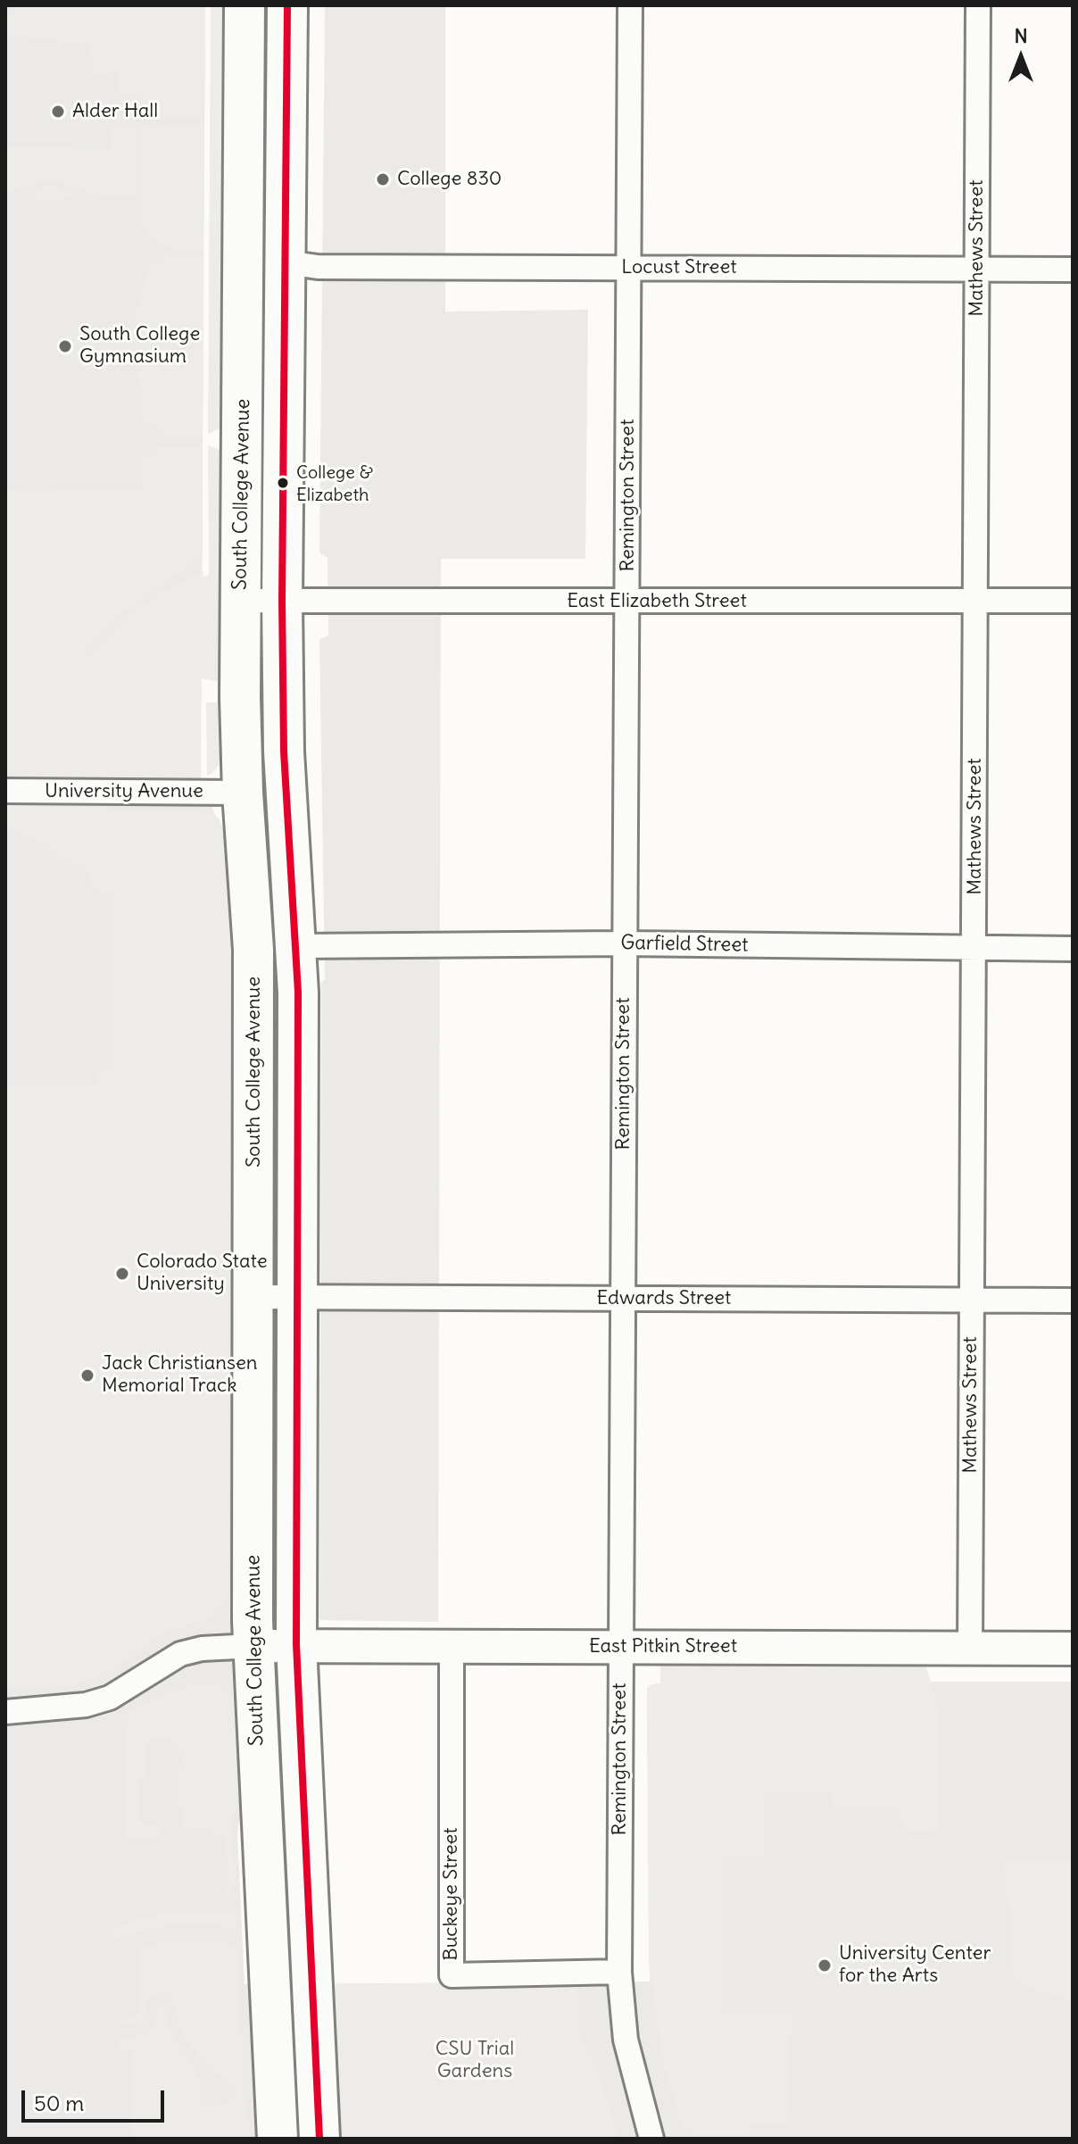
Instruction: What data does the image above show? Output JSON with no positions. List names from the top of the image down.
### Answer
{
  "streets": {
    "highway": ["South College Avenue"],
    "street": [
      "Mathews Street",
      "Locust Street",
      "Remington Street",
      "East Elizabeth Street",
      "University Avenue",
      "Garfield Street",
      "Edwards Street",
      "East Pitkin Street",
      "Buckeye Street"
    ]
  },
  "crossings": [
    ["Mathews Street", "Locust Street"],
    ["Mathews Street", "East Elizabeth Street"],
    ["Mathews Street", "Garfield Street"],
    ["Mathews Street", "Edwards Street"],
    ["Mathews Street", "East Pitkin Street"],
    ["Locust Street", "South College Avenue"],
    ["Locust Street", "Remington Street"],
    ["South College Avenue", "East Elizabeth Street"],
    ["South College Avenue", "University Avenue"],
    ["South College Avenue", "Garfield Street"],
    ["South College Avenue", "Edwards Street"],
    ["South College Avenue", "East Pitkin Street"],
    ["Remington Street", "East Elizabeth Street"],
    ["Remington Street", "Garfield Street"],
    ["Remington Street", "Edwards Street"],
    ["Remington Street", "East Pitkin Street"],
    ["Remington Street", "Buckeye Street"],
    ["East Pitkin Street", "Buckeye Street"]
  ],
  "parks": ["CSU Trial Gardens"],
  "places": [
    "Alder Hall",
    "College 830",
    "South College Gymnasium",
    "College & Elizabeth",
    "Colorado State University",
    "Jack Christiansen Memorial Track",
    "University Center for the Arts"
  ],
  "scale_bar": "50 m",
  "north": "top"
}
